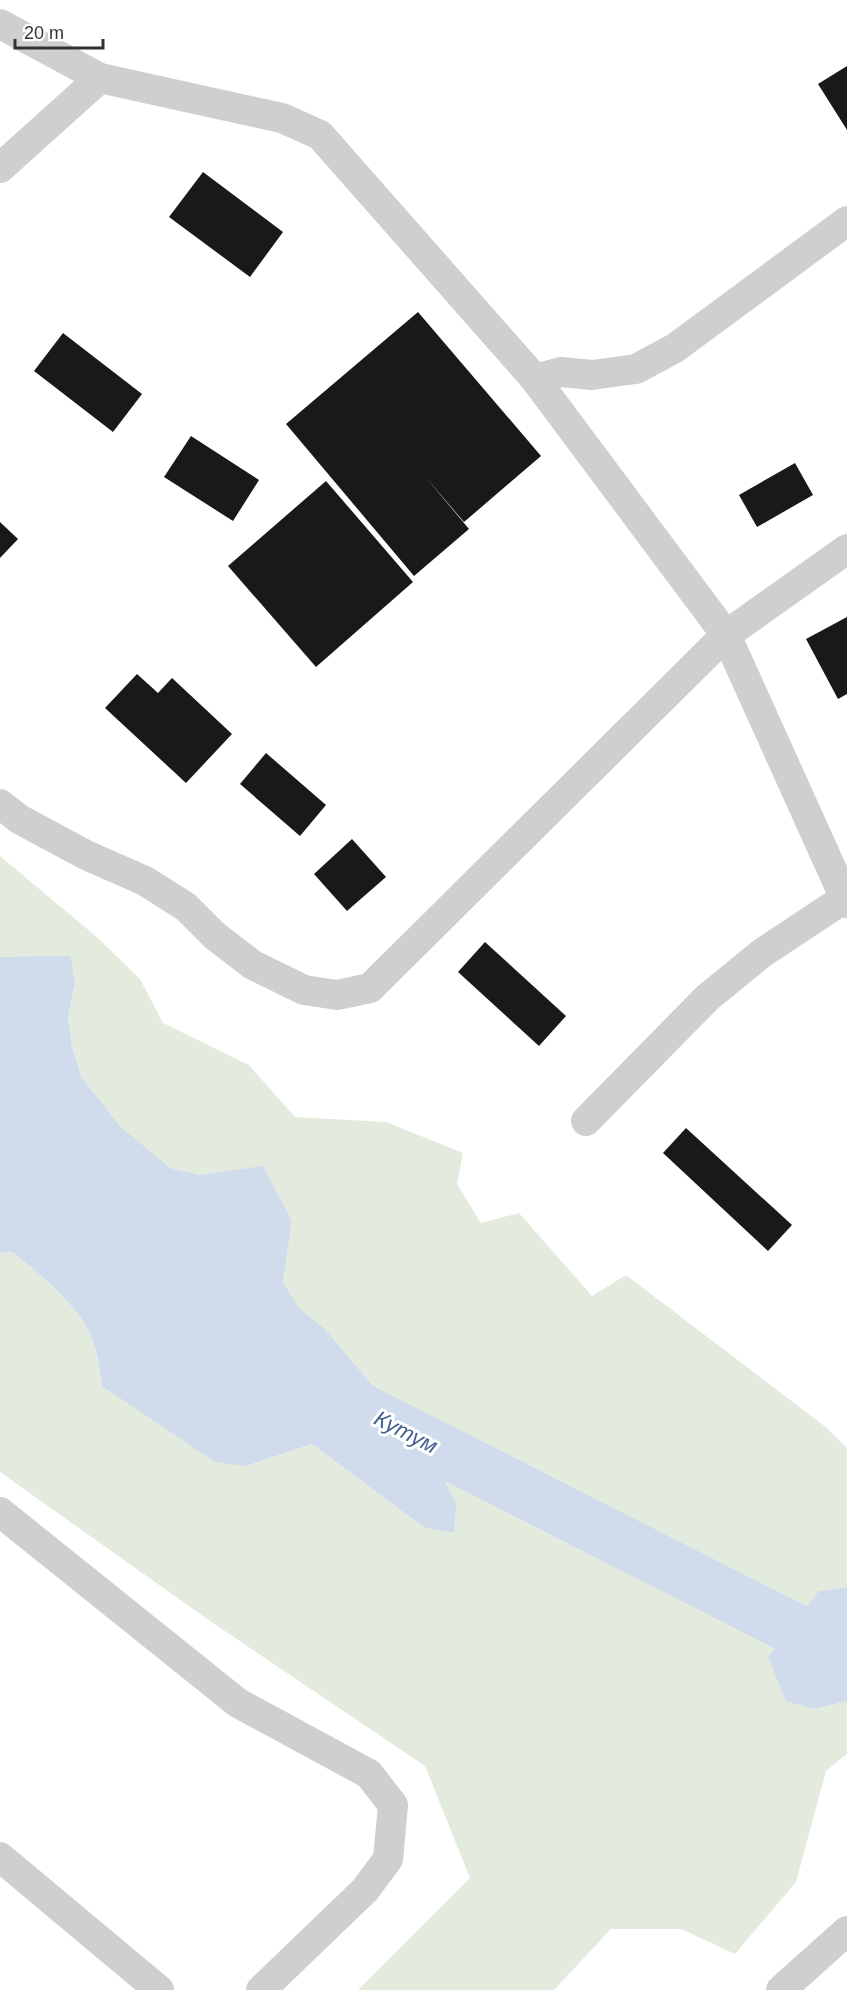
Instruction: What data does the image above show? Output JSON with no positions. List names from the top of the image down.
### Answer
{
  "water": ["Кутум"],
  "scale_bar": "20 m"
}
